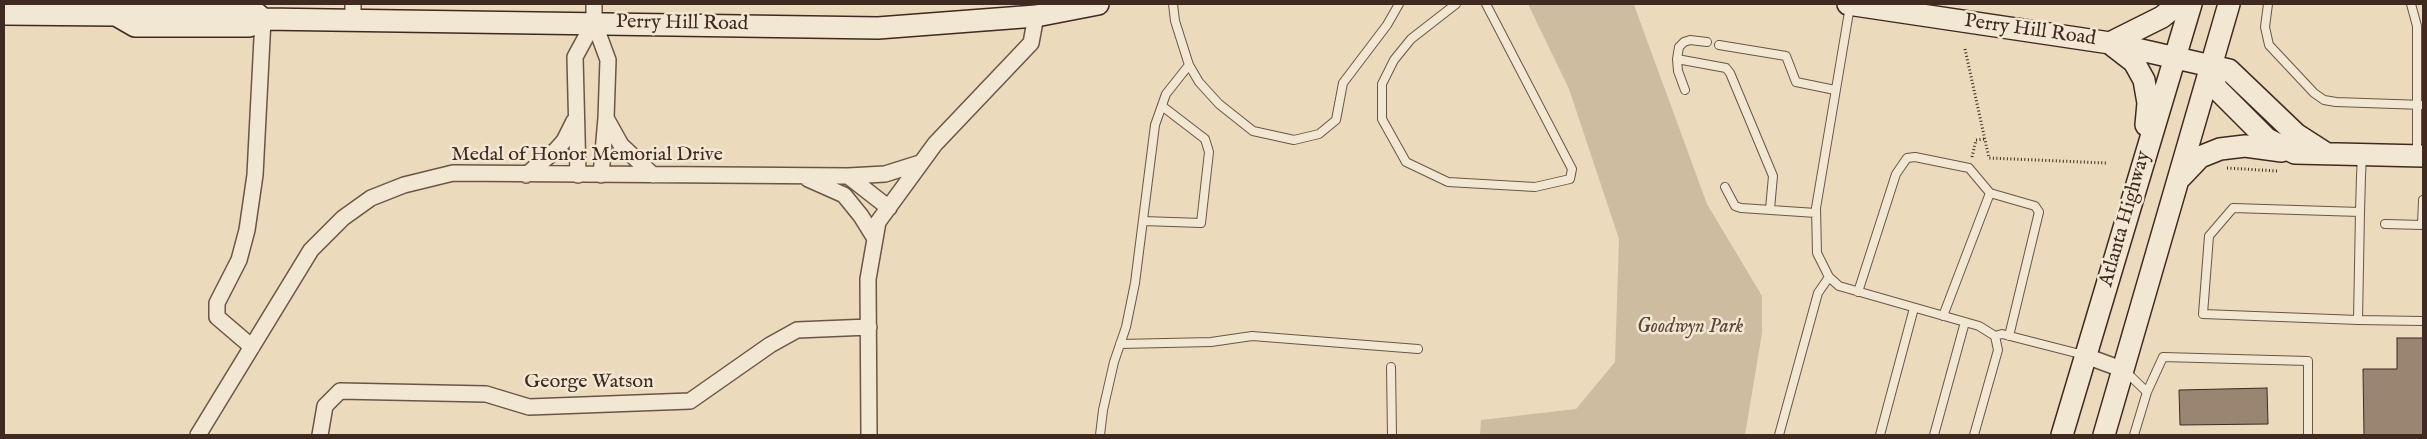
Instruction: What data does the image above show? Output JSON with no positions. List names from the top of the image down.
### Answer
{
  "streets": {
    "main road": ["Perry Hill Road", "Atlanta Highway"],
    "street": ["Medal of Honor Memorial Drive", "George Watson"]
  },
  "crossings": [
    ["Perry Hill Road", "Atlanta Highway"]
  ],
  "parks": ["Goodwyn Park"]
}
